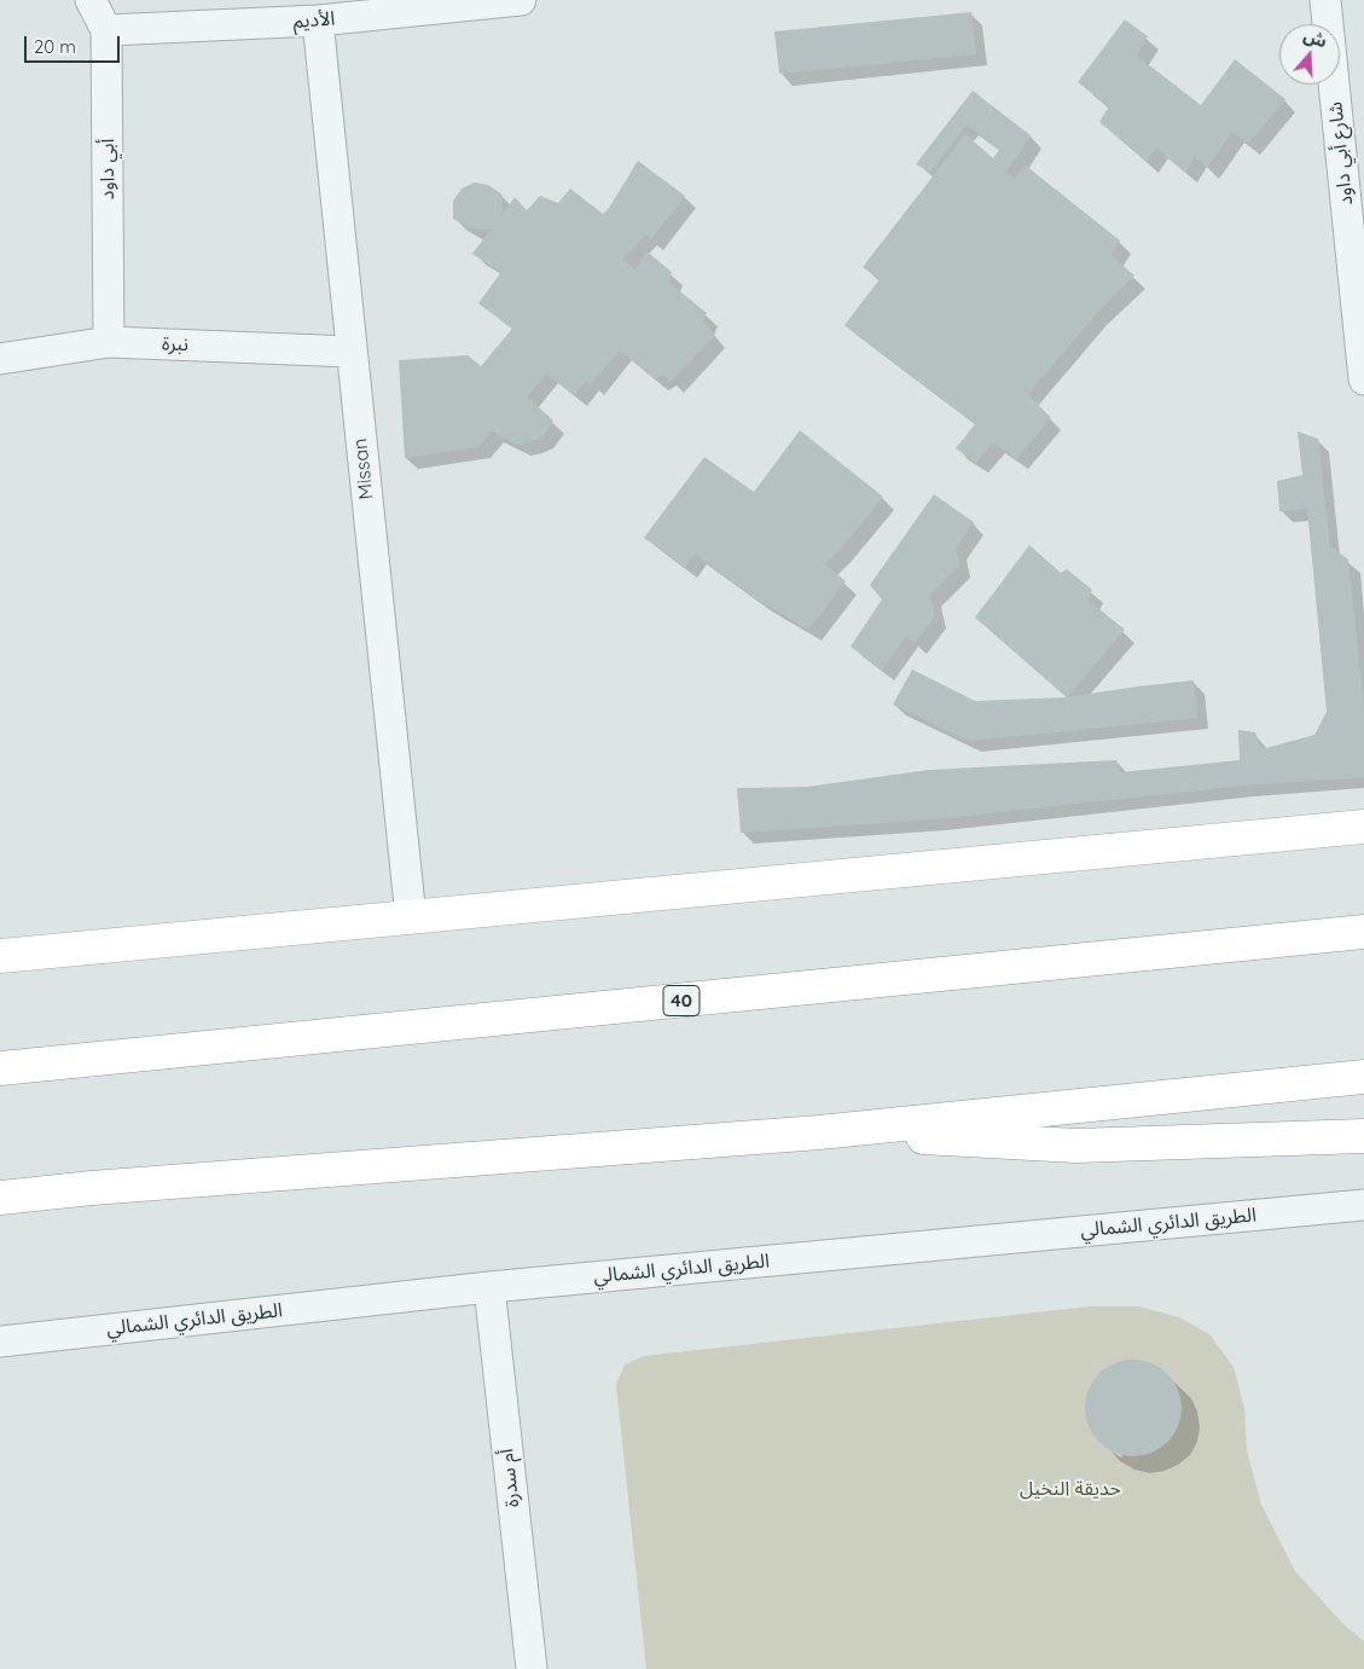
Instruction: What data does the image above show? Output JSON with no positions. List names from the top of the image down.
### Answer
{
  "streets": {
    "main road": ["40"],
    "street": [
      "الأديم",
      "شارع أبي داود",
      "أبي داود",
      "نبرة",
      "Missan",
      "الطريق الدائري الشمالي",
      "أم سدرة"
    ]
  },
  "crossings": [
    ["الأديم", "أبي داود"],
    ["الأديم", "Missan"],
    ["أبي داود", "نبرة"],
    ["نبرة", "Missan"],
    ["الطريق الدائري الشمالي", "أم سدرة"]
  ],
  "parks": ["حديقة النخيل"],
  "scale_bar": "20 m",
  "north": "top"
}
